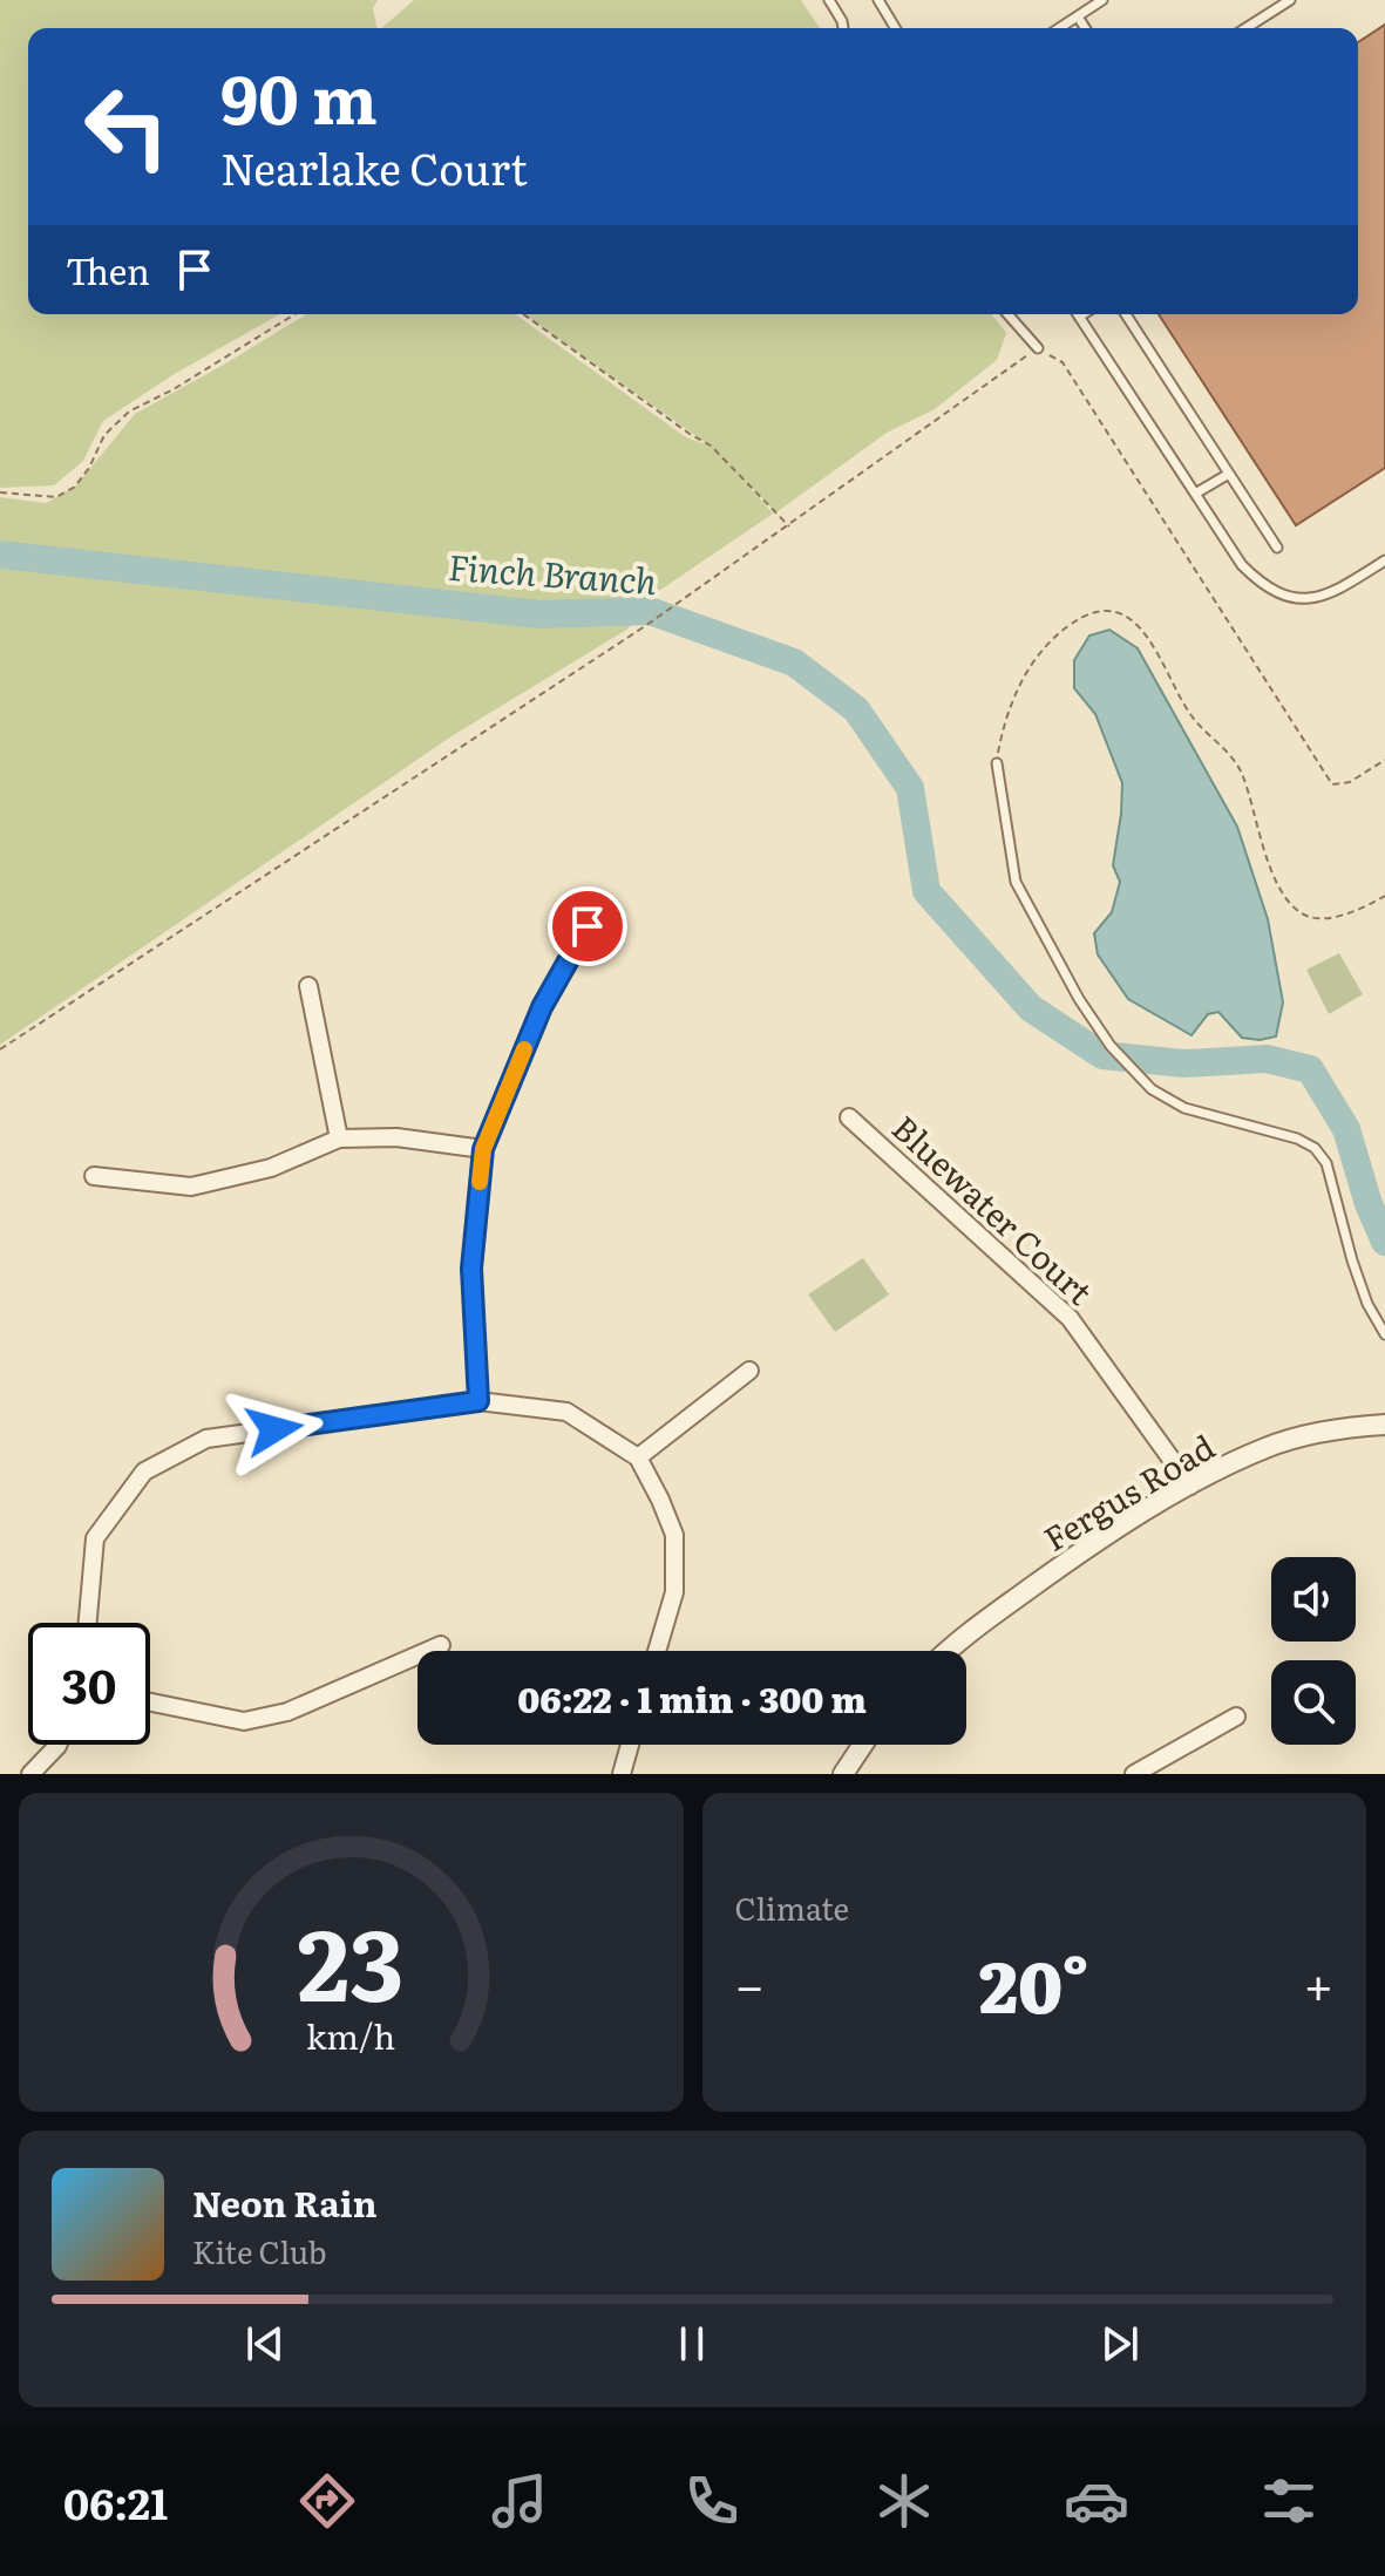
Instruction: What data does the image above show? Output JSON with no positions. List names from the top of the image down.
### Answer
{
  "streets": {
    "street": ["Bluewater Court", "Fergus Road"]
  },
  "crossings": [
    ["Bluewater Court", "Fergus Road"]
  ],
  "water": ["Finch Branch"],
  "page": {
    "turn": ["90 m", "Nearlake Court"],
    "then": "Then",
    "limit": "30",
    "trip": "06:22 · 1 min · 300 m",
    "tile": "Climate",
    "heat": ["−", "20°", "+"],
    "song": ["Neon Rain", "Kite Club"],
    "tabs": "06:21",
    "gauge": ["23", "km/h"]
  }
}
